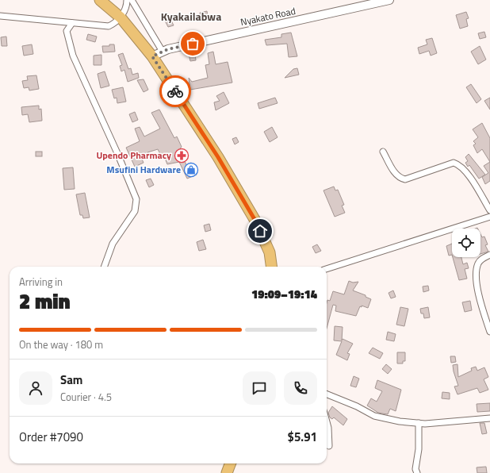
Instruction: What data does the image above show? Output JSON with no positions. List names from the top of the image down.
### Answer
{
  "streets": {
    "street": ["Nyakato Road"]
  },
  "districts": ["Kyakailabwa"],
  "places": {
    "pharmacy": ["Upendo Pharmacy"],
    "shop": ["Msufini Hardware"]
  },
  "page": {
    "heading": ["2 min", "Arriving in", "19:09–19:14"],
    "panel": [
      "Sam",
      "Courier · 4.5",
      "Order #7090",
      "$5.91"
    ],
    "bar": "On the way · 180 m"
  }
}
